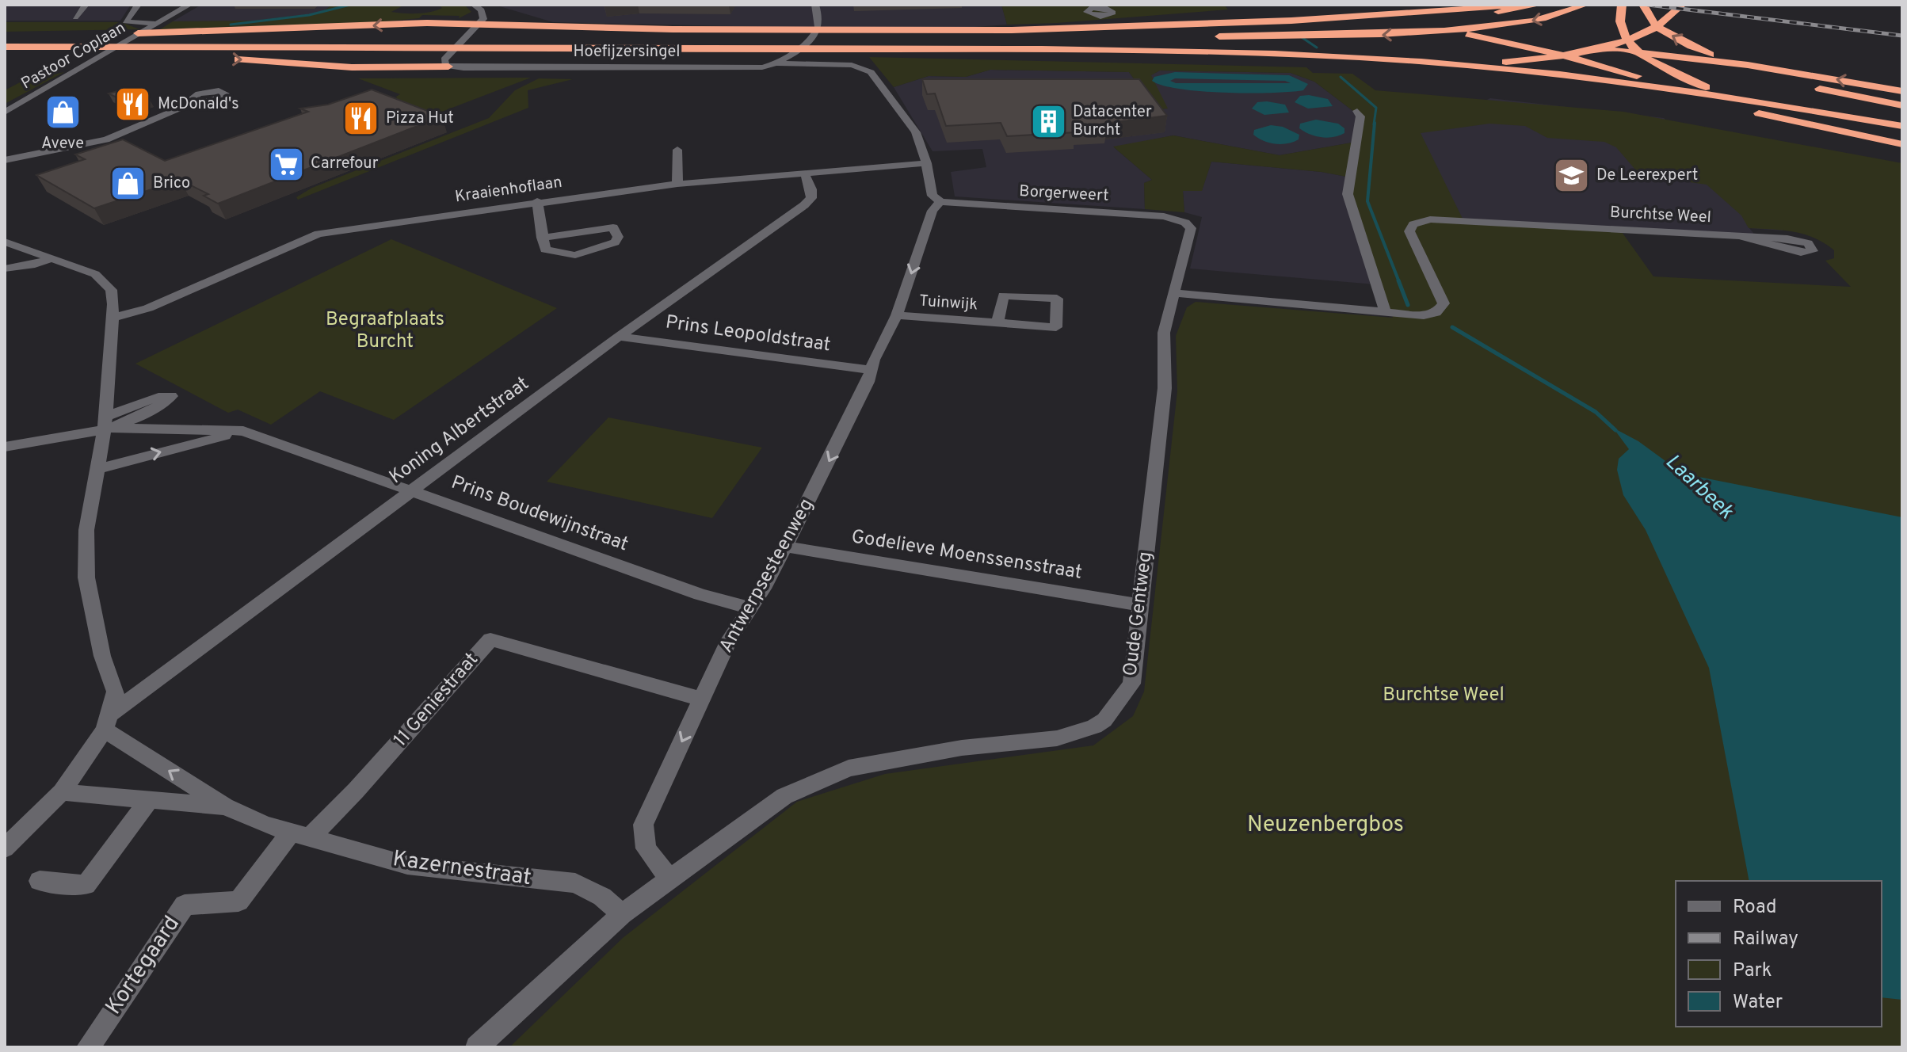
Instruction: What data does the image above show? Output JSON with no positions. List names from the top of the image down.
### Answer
{
  "streets": {
    "street": [
      "Hoefijzersingel",
      "Pastoor Coplaan",
      "Kraaienhoflaan",
      "Borgerweert",
      "Burchtse Weel",
      "Tuinwijk",
      "Prins Leopoldstraat",
      "Koning Albertstraat",
      "Prins Boudewijnstraat",
      "Godelieve Moenssensstraat",
      "Antwerpsesteenweg",
      "Oude Gentweg",
      "11 Geniestraat",
      "Kazernestraat",
      "Kortegaard"
    ]
  },
  "crossings": [
    ["Kraaienhoflaan", "Koning Albertstraat"],
    ["Borgerweert", "Antwerpsesteenweg"],
    ["Borgerweert", "Oude Gentweg"],
    ["Burchtse Weel", "Oude Gentweg"],
    ["Tuinwijk", "Antwerpsesteenweg"],
    ["Prins Leopoldstraat", "Koning Albertstraat"],
    ["Prins Leopoldstraat", "Antwerpsesteenweg"],
    ["Koning Albertstraat", "Prins Boudewijnstraat"],
    ["Koning Albertstraat", "Kazernestraat"],
    ["Prins Boudewijnstraat", "Antwerpsesteenweg"],
    ["Godelieve Moenssensstraat", "Antwerpsesteenweg"],
    ["Godelieve Moenssensstraat", "Oude Gentweg"],
    ["Antwerpsesteenweg", "Oude Gentweg"],
    ["Antwerpsesteenweg", "11 Geniestraat"],
    ["11 Geniestraat", "Kazernestraat"],
    ["11 Geniestraat", "Kortegaard"],
    ["Kazernestraat", "Kortegaard"]
  ],
  "one_way": ["Antwerpsesteenweg"],
  "water": ["Laarbeek"],
  "parks": ["Begraafplaats Burcht", "Burchtse Weel", "Neuzenbergbos"],
  "places": {
    "restaurant": ["McDonald's", "Pizza Hut"],
    "shop": ["Aveve", "Brico"],
    "building": ["Datacenter Burcht"],
    "supermarket": ["Carrefour"],
    "school or university": ["De Leerexpert"]
  },
  "legend": [
    "Road",
    "Railway",
    "Park",
    "Water"
  ]
}
